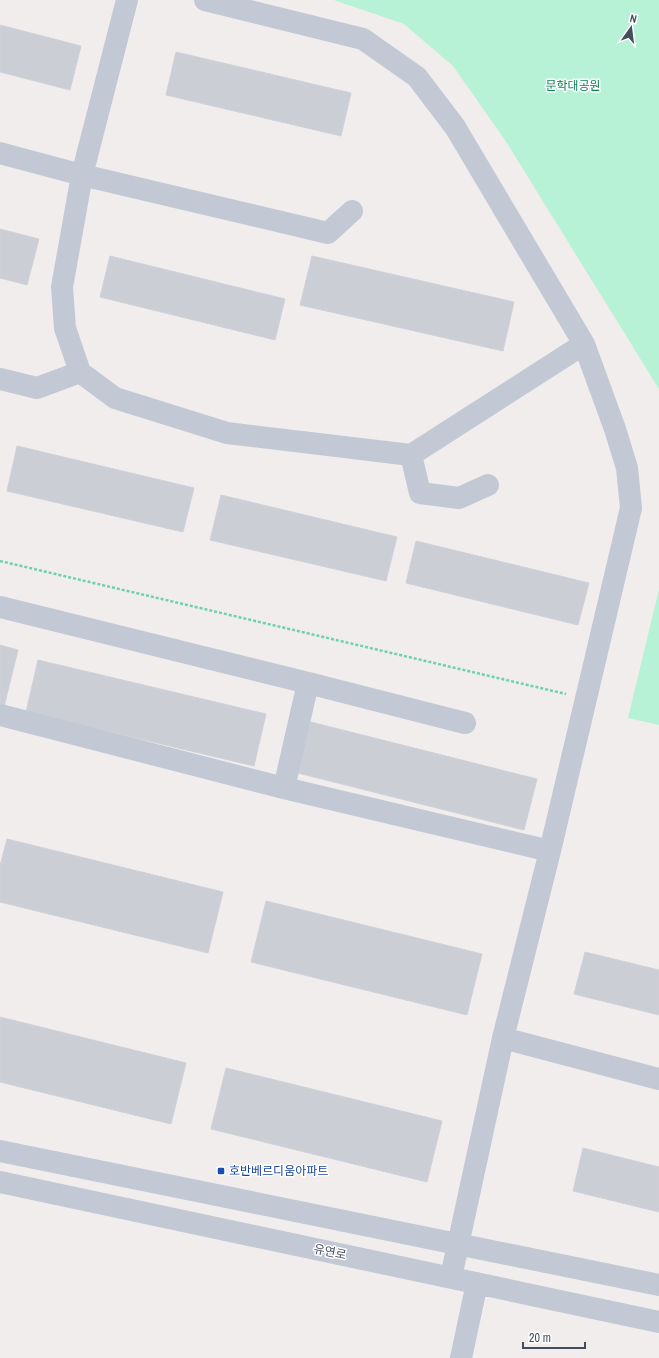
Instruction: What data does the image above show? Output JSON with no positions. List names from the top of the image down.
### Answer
{
  "streets": {
    "street": ["유연로"]
  },
  "parks": ["문학대공원"],
  "places": {
    "transit": ["호반베르디움아파트"]
  },
  "scale_bar": "20 m",
  "north": "top"
}
